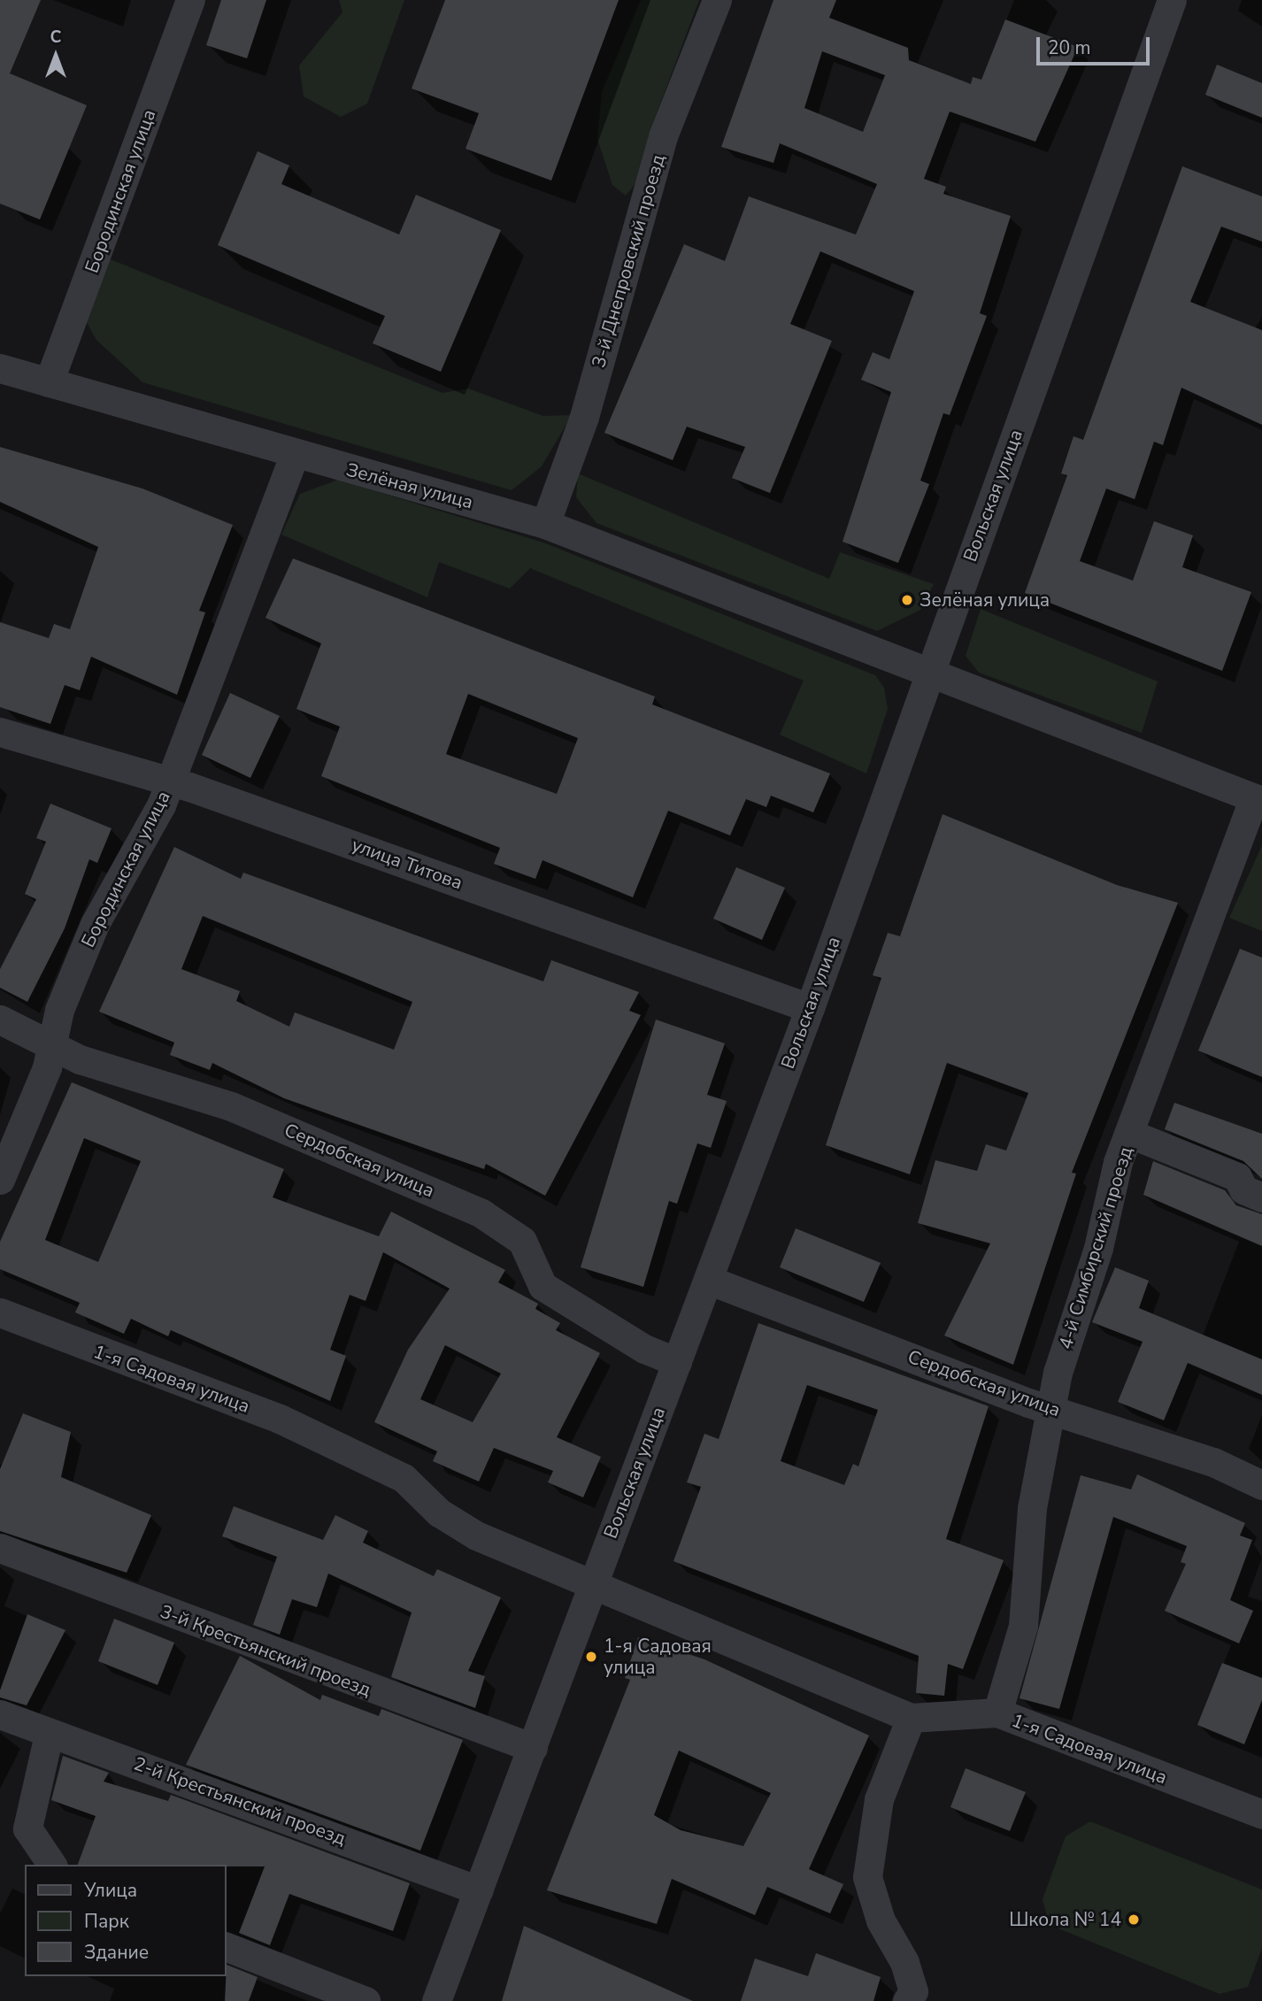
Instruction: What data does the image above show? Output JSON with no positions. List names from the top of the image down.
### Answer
{
  "streets": {
    "street": [
      "Бородинская улица",
      "3-й Днепровский проезд",
      "Зелёная улица",
      "Вольская улица",
      "улица Титова",
      "Сердобская улица",
      "4-й Симбирский проезд",
      "1-я Садовая улица",
      "3-й Крестьянский проезд",
      "2-й Крестьянский проезд"
    ]
  },
  "crossings": [
    ["Бородинская улица", "Зелёная улица"],
    ["Бородинская улица", "улица Титова"],
    ["Бородинская улица", "Сердобская улица"],
    ["3-й Днепровский проезд", "Зелёная улица"],
    ["Зелёная улица", "Вольская улица"],
    ["Зелёная улица", "4-й Симбирский проезд"],
    ["Вольская улица", "улица Титова"],
    ["Вольская улица", "Сердобская улица"],
    ["Вольская улица", "1-я Садовая улица"],
    ["Вольская улица", "3-й Крестьянский проезд"],
    ["Вольская улица", "2-й Крестьянский проезд"],
    ["Сердобская улица", "4-й Симбирский проезд"],
    ["4-й Симбирский проезд", "1-я Садовая улица"]
  ],
  "places": ["Зелёная улица", "1-я Садовая улица", "Школа № 14"],
  "legend": ["Улица", "Парк", "Здание"],
  "scale_bar": "20 m",
  "north": "top"
}
